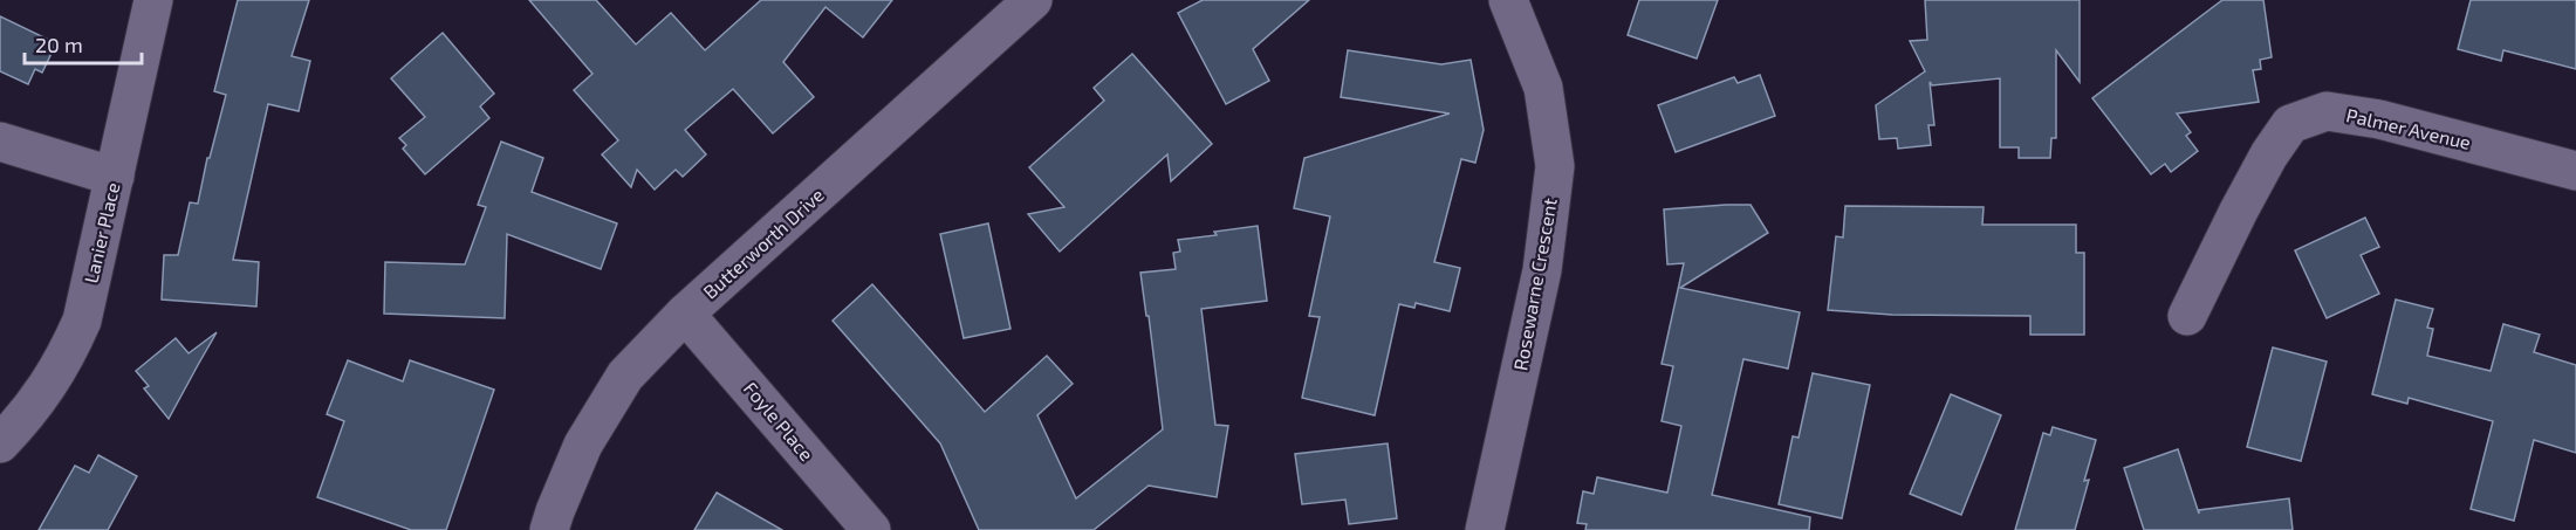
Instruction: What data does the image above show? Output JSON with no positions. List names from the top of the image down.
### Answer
{
  "streets": {
    "street": [
      "Palmer Avenue",
      "Lanier Place",
      "Butterworth Drive",
      "Rosewarne Crescent",
      "Foyle Place"
    ]
  },
  "crossings": [
    ["Butterworth Drive", "Foyle Place"]
  ],
  "scale_bar": "20 m"
}
